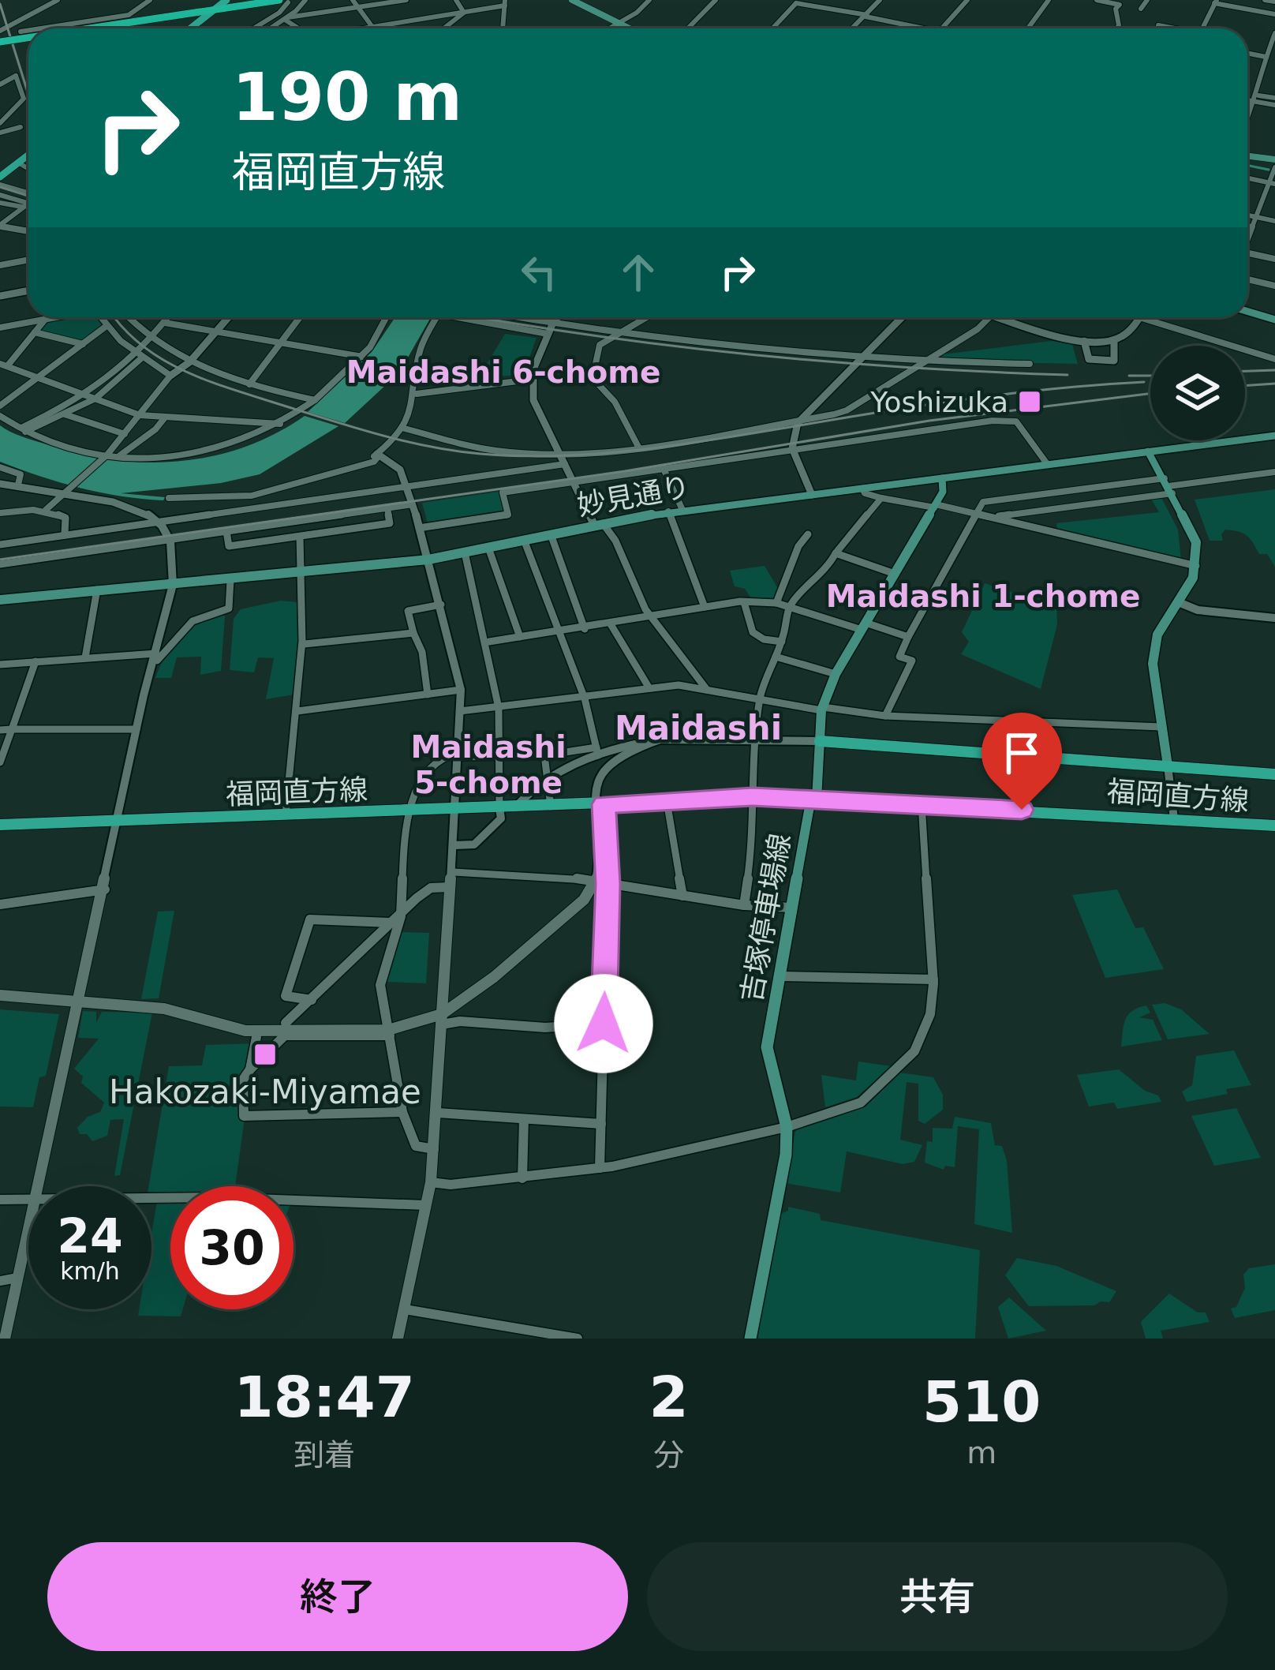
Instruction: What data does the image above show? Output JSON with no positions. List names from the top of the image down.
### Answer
{
  "streets": {
    "main road": ["妙見通り", "福岡直方線", "吉塚停車場線"]
  },
  "crossings": [
    ["妙見通り", "吉塚停車場線"],
    ["福岡直方線", "吉塚停車場線"]
  ],
  "districts": [
    "Maidashi 6-chome",
    "Maidashi 1-chome",
    "Maidashi",
    "Maidashi 5-chome"
  ],
  "places": {
    "transit": ["Yoshizuka", "Hakozaki-Miyamae"]
  },
  "page": {
    "turn": ["190 m", "福岡直方線"],
    "speed": "24 km/h",
    "limit": "30",
    "eta": [
      "18:47",
      "到着",
      "2",
      "分",
      "510",
      "m"
    ],
    "buttons": ["終了", "共有"]
  }
}
